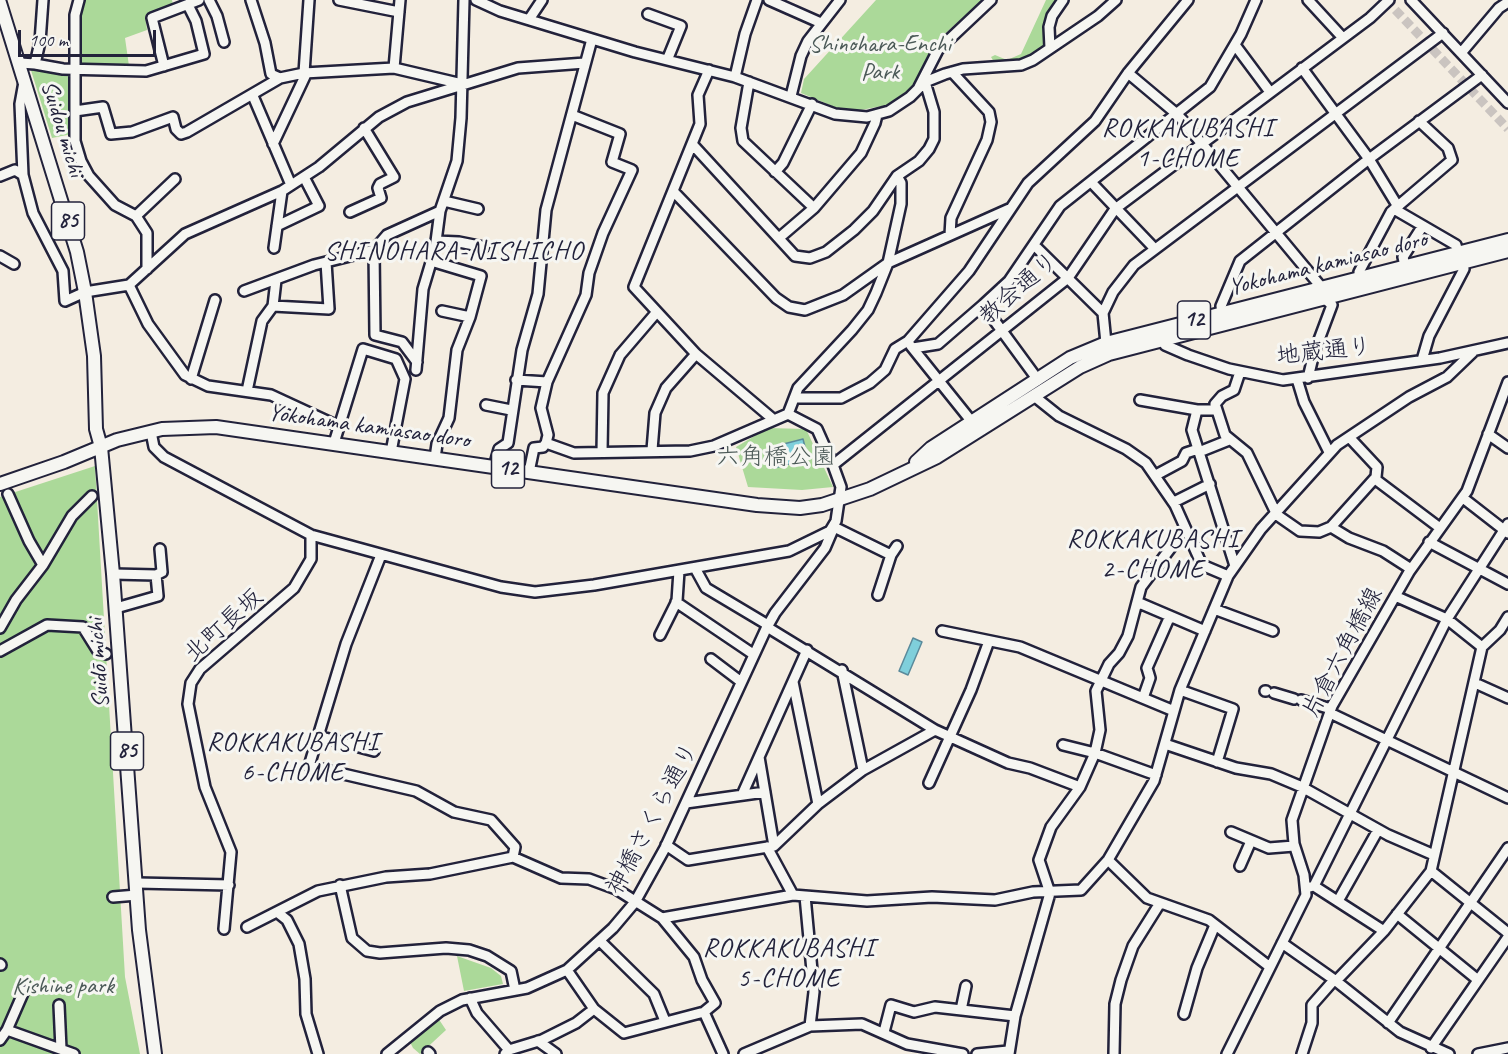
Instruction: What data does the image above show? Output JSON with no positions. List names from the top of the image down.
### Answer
{
  "streets": {
    "main road": [
      "Suidou michi",
      "85",
      "Yokohama kamiasao doro",
      "12",
      "Suidō michi"
    ],
    "street": [
      "教会通り",
      "地蔵通り",
      "北町長坂",
      "片倉六角橋線",
      "神橋さくら通り"
    ]
  },
  "crossings": [
    ["Suidou michi", "Yokohama kamiasao doro"],
    ["Suidou michi", "12"],
    ["Suidou michi", "Suidō michi"],
    ["Yokohama kamiasao doro", "12"],
    ["Yokohama kamiasao doro", "地蔵通り"],
    ["Yokohama kamiasao doro", "Suidō michi"],
    ["Yokohama kamiasao doro", "神橋さくら通り"],
    ["12", "Suidō michi"]
  ],
  "districts": [
    "ROKKAKUBASHI 1-CHOME",
    "SHINOHARA-NISHICHO",
    "ROKKAKUBASHI 2-CHOME",
    "ROKKAKUBASHI 6-CHOME",
    "ROKKAKUBASHI 5-CHOME"
  ],
  "parks": ["Shinohara-Enchi Park", "六角橋公園", "Kishine park"],
  "scale_bar": "100 m"
}
